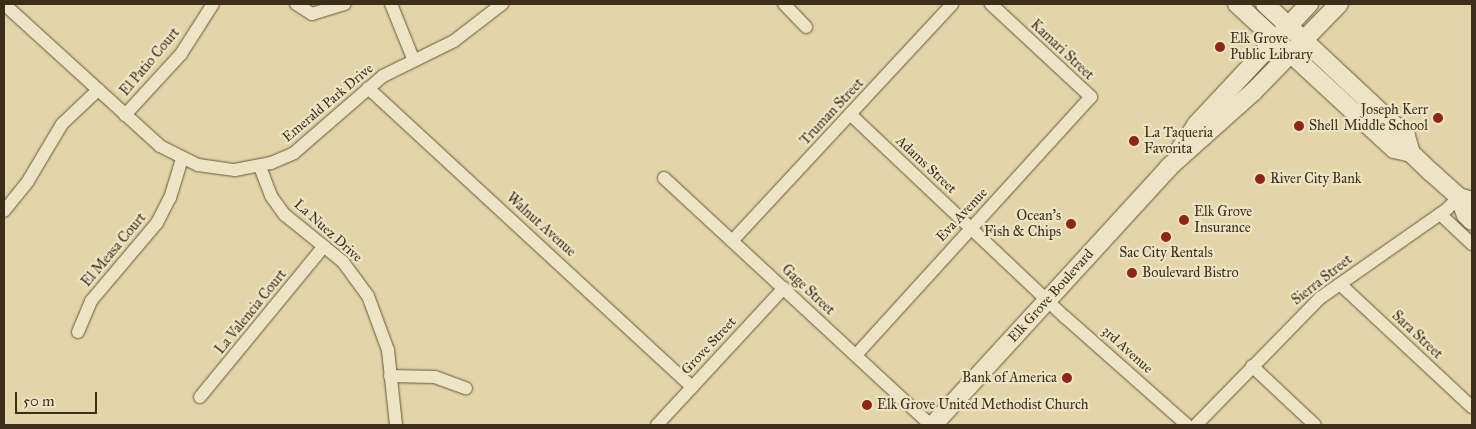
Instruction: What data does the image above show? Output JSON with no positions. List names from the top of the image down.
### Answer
{
  "streets": {
    "main road": ["Elk Grove Boulevard"],
    "street": [
      "Kamari Street",
      "El Patio Court",
      "Emerald Park Drive",
      "Truman Street",
      "Adams Street",
      "Eva Avenue",
      "Walnut Avenue",
      "La Nuez Drive",
      "El Measa Court",
      "Sierra Street",
      "Gage Street",
      "La Valencia Court",
      "Sara Street",
      "Grove Street",
      "3rd Avenue"
    ]
  },
  "crossings": [
    ["Kamari Street", "Eva Avenue"],
    ["El Patio Court", "Emerald Park Drive"],
    ["Emerald Park Drive", "Walnut Avenue"],
    ["Emerald Park Drive", "La Nuez Drive"],
    ["Emerald Park Drive", "El Measa Court"],
    ["Truman Street", "Adams Street"],
    ["Truman Street", "Gage Street"],
    ["Adams Street", "Eva Avenue"],
    ["Adams Street", "Elk Grove Boulevard"],
    ["Adams Street", "3rd Avenue"],
    ["Eva Avenue", "Gage Street"],
    ["Walnut Avenue", "Grove Street"],
    ["La Nuez Drive", "La Valencia Court"],
    ["Sierra Street", "Sara Street"],
    ["Gage Street", "Elk Grove Boulevard"],
    ["Gage Street", "Grove Street"],
    ["Elk Grove Boulevard", "3rd Avenue"]
  ],
  "places": [
    "Elk Grove Public Library",
    "Joseph Kerr Middle School",
    "Shell",
    "La Taqueria Favorita",
    "River City Bank",
    "Elk Grove Insurance",
    "Ocean's Fish & Chips",
    "Sac City Rentals",
    "Boulevard Bistro",
    "Bank of America",
    "Elk Grove United Methodist Church"
  ],
  "scale_bar": "50 m"
}
